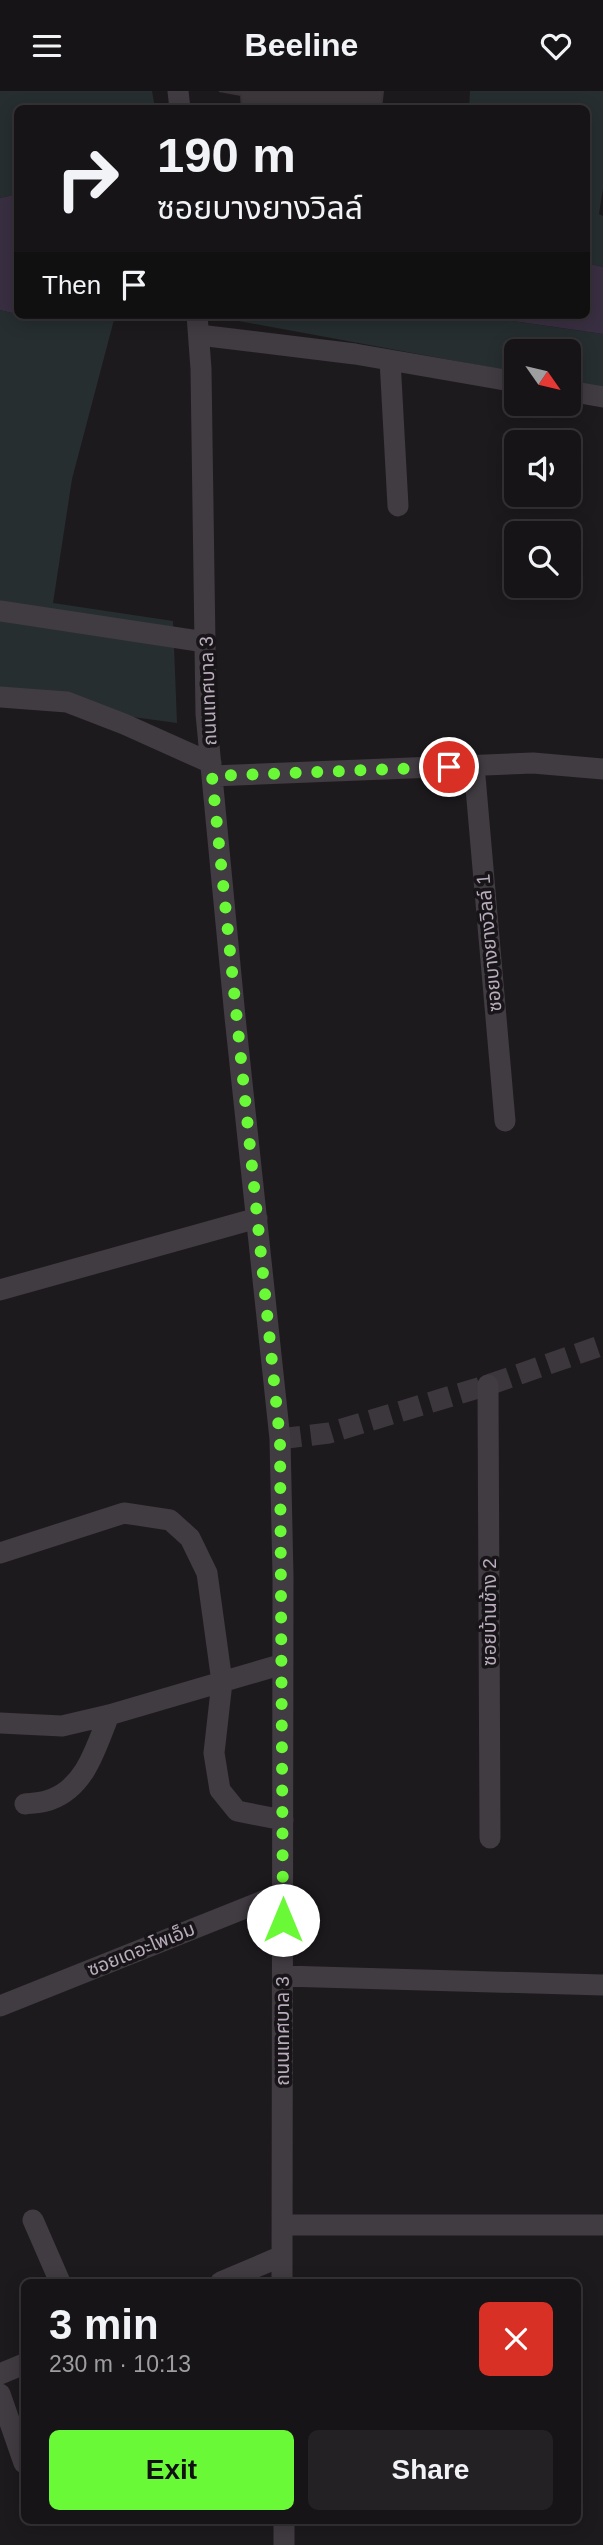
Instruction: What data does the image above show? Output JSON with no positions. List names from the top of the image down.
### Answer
{
  "streets": {
    "street": [
      "ถนนเทศบาล 3",
      "ซอยบางยางวิลล์ 1",
      "ซอยบ้านช้าง 2",
      "ซอยเดอะโพเอ็ม"
    ]
  },
  "crossings": [
    ["ถนนเทศบาล 3", "ซอยเดอะโพเอ็ม"]
  ],
  "north": "bottom right",
  "page": {
    "header": "Beeline",
    "turn": ["190 m", "ซอยบางยางวิลล์"],
    "then": "Then",
    "heading": ["3 min", "230 m · 10:13"],
    "buttons": ["Exit", "Share"]
  }
}
